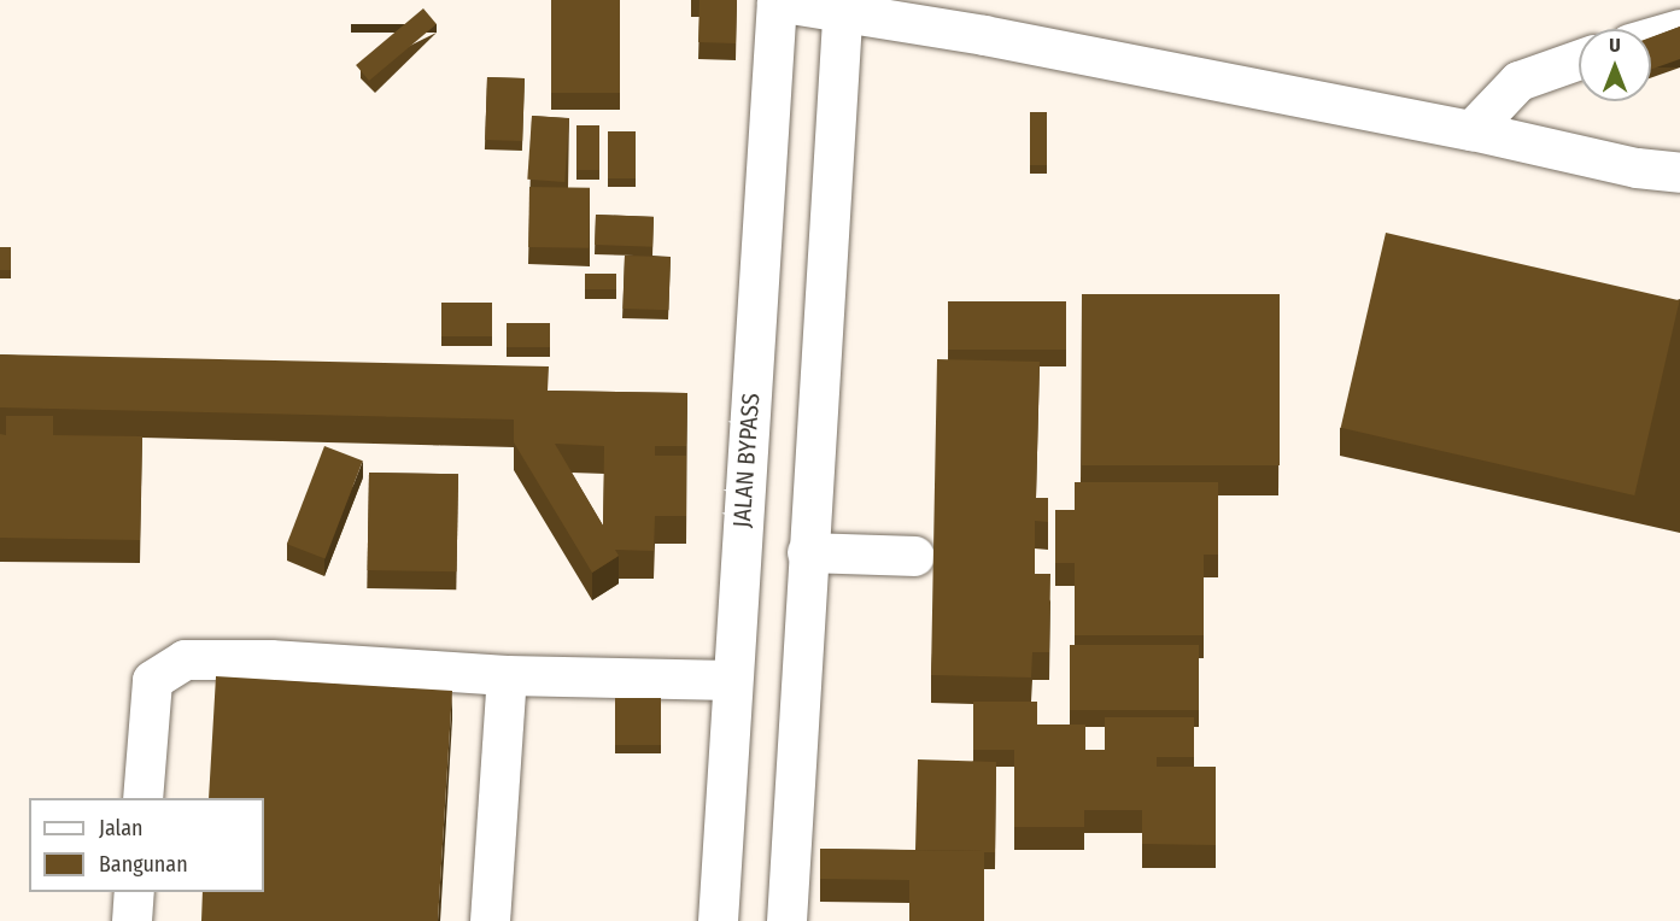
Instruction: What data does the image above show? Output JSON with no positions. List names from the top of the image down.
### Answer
{
  "streets": {
    "main road": ["JALAN BYPASS"]
  },
  "legend": ["Jalan", "Bangunan"],
  "north": "top"
}
